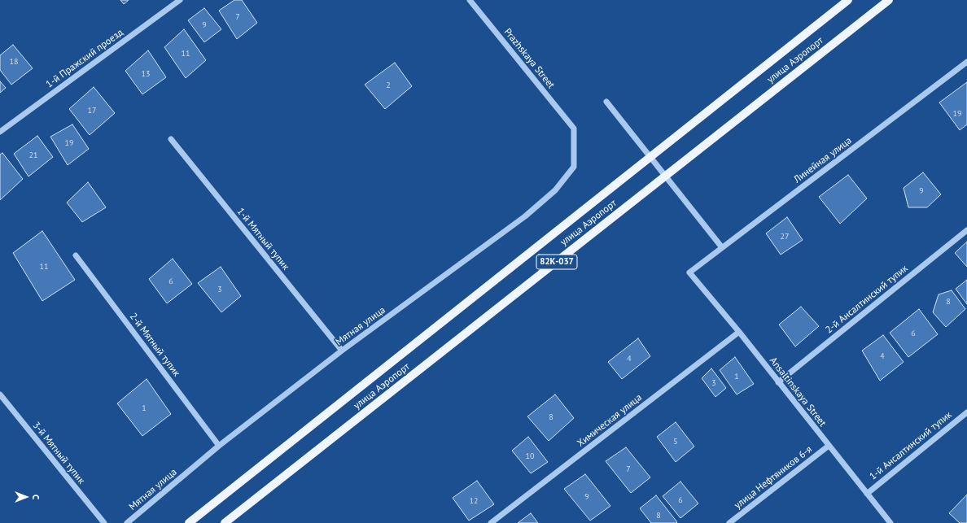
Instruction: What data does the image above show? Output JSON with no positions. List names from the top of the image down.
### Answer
{
  "streets": {
    "main road": ["улица Аэропорт", "82К-037"],
    "street": [
      "1-й Пражский проезд",
      "Prazhskaya Street",
      "Линейная улица",
      "1-й Мятный тупик",
      "2-й Ансалтинский тупик",
      "Мятная улица",
      "2-й Мятный тупик",
      "Ansaltinskaya Street",
      "Химическая улица",
      "1-й Ансалтинский тупик",
      "3-й Мятный тупик",
      "улица Нефтяников 6-я"
    ]
  },
  "crossings": [
    ["Prazhskaya Street", "Мятная улица"],
    ["Линейная улица", "Ansaltinskaya Street"],
    ["1-й Мятный тупик", "Мятная улица"],
    ["2-й Ансалтинский тупик", "Ansaltinskaya Street"],
    ["Мятная улица", "2-й Мятный тупик"],
    ["Ansaltinskaya Street", "Химическая улица"],
    ["Ansaltinskaya Street", "1-й Ансалтинский тупик"],
    ["Ansaltinskaya Street", "улица Нефтяников 6-я"]
  ],
  "house_numbers": [
    "7",
    "9",
    "11",
    "18",
    "13",
    "2",
    "17",
    "19",
    "19",
    "21",
    "9",
    "27",
    "11",
    "6",
    "3",
    "8",
    "6",
    "4",
    "4",
    "1",
    "3",
    "1",
    "8",
    "5",
    "10",
    "7",
    "9",
    "6",
    "12",
    "8"
  ],
  "north": "right"
}
